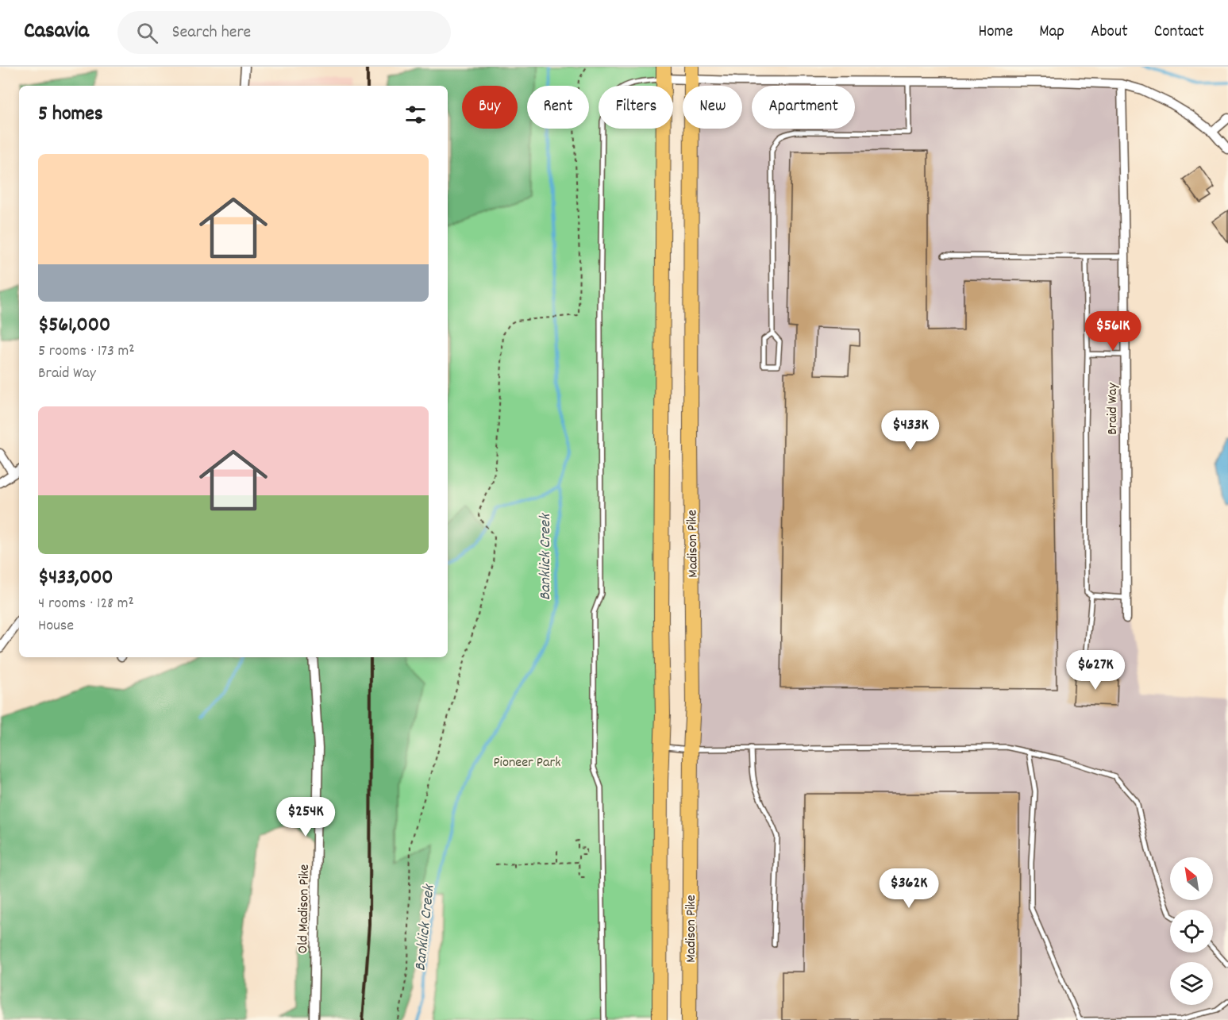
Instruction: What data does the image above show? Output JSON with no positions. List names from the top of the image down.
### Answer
{
  "streets": {
    "main road": ["Madison Pike"],
    "street": ["Braid Way", "Old Madison Pike"]
  },
  "water": ["Banklick Creek"],
  "parks": ["Pioneer Park"],
  "north": "top left",
  "page": {
    "header": "Casavia",
    "search": "Search here",
    "nav": [
      "Home",
      "Map",
      "About",
      "Contact"
    ],
    "chip": [
      "Buy",
      "Rent",
      "Filters",
      "New",
      "Apartment"
    ],
    "heading": "5 homes",
    "list": [
      {
        "name": "$561,000",
        "note": "5 rooms · 173 m² · Braid Way"
      },
      {
        "name": "$433,000",
        "note": "4 rooms · 128 m² · House"
      }
    ],
    "price": [
      "$561K",
      "$433K",
      "$627K",
      "$254K",
      "$362K"
    ]
  }
}
